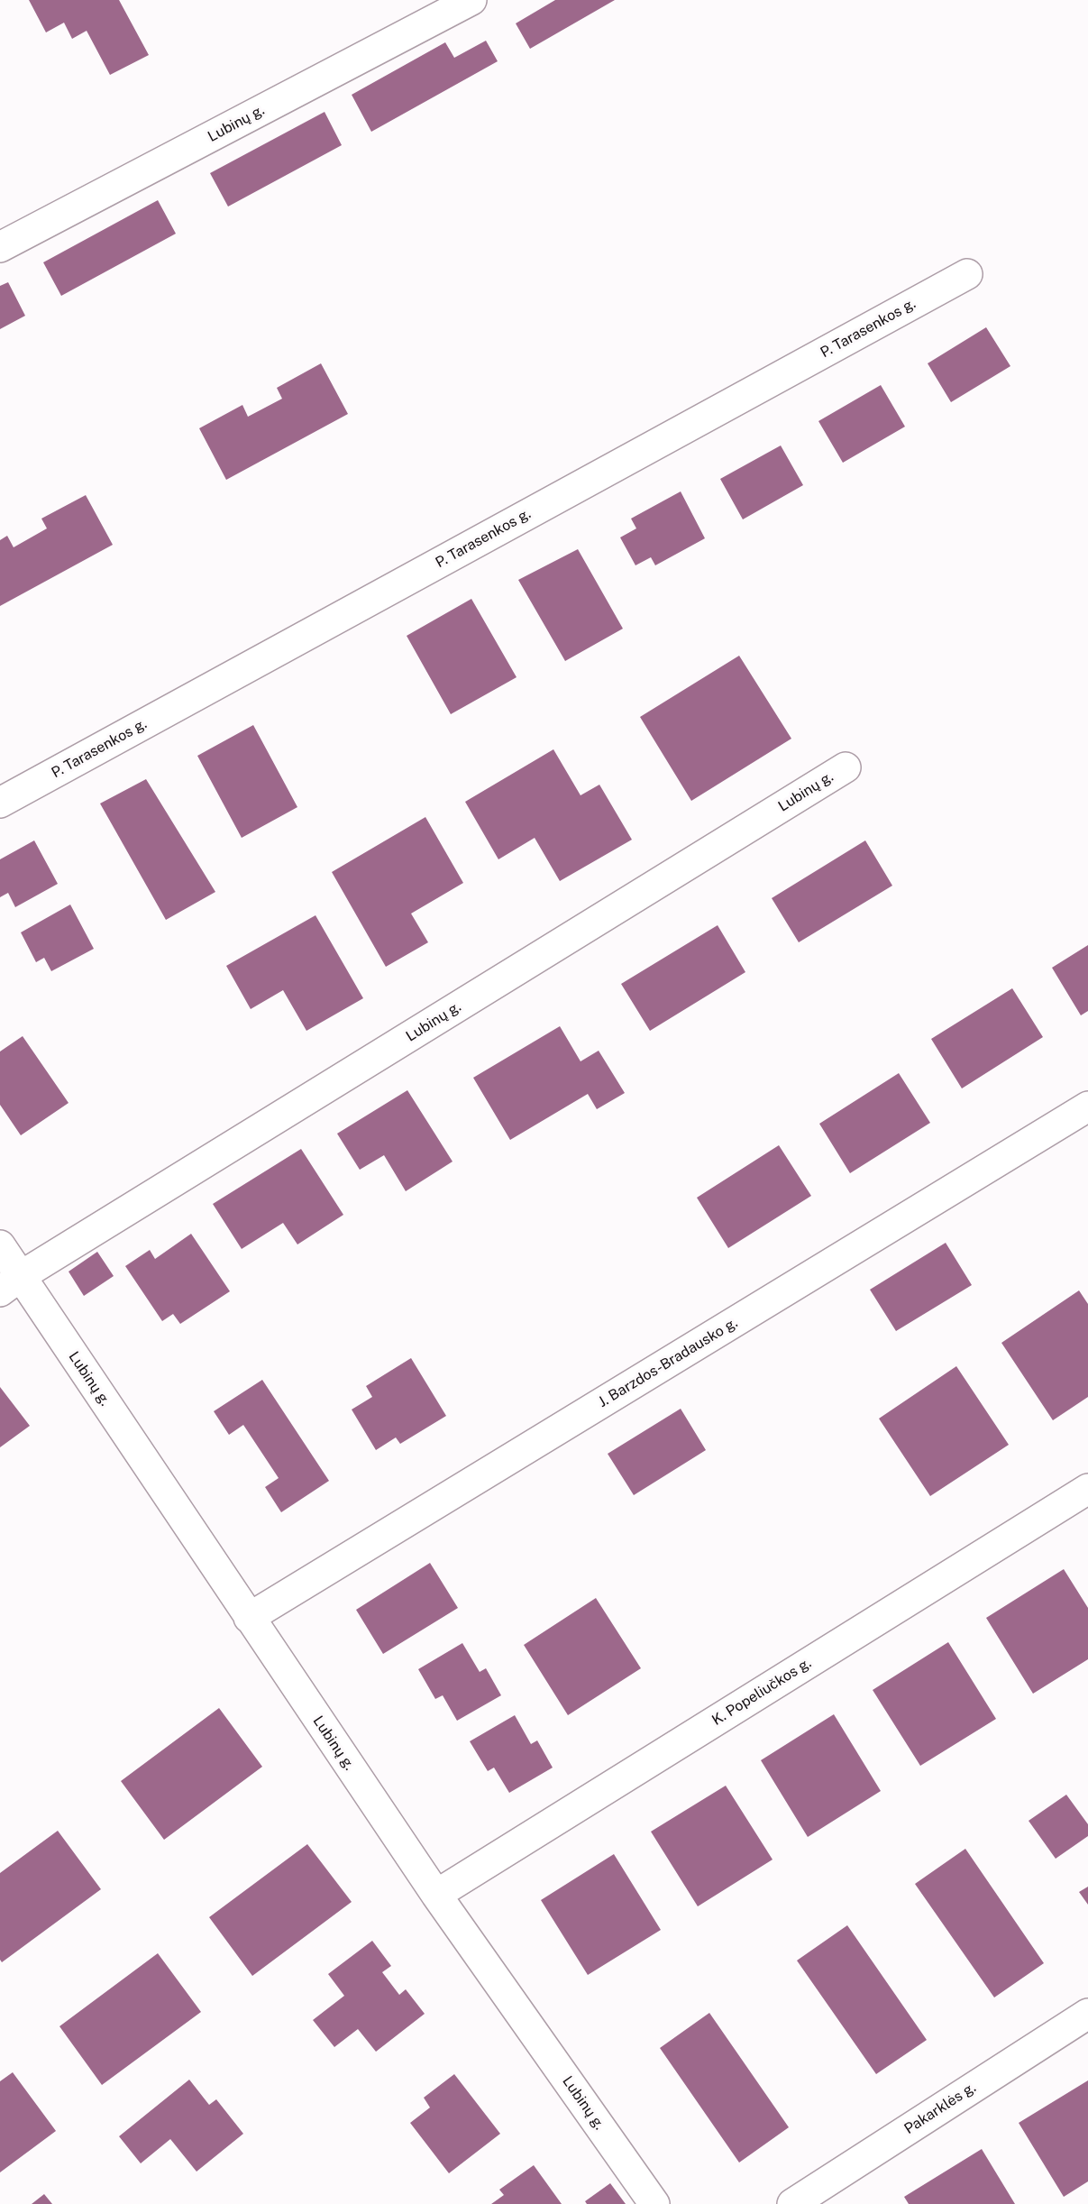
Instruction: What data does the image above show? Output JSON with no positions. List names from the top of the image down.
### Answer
{
  "streets": {
    "street": [
      "Lubinų g.",
      "P. Tarasenkos g.",
      "J. Barzdos-Bradausko g.",
      "K. Popeliučkos g.",
      "Pakarklės g."
    ]
  },
  "crossings": [
    ["Lubinų g.", "J. Barzdos-Bradausko g."],
    ["Lubinų g.", "K. Popeliučkos g."]
  ]
}
